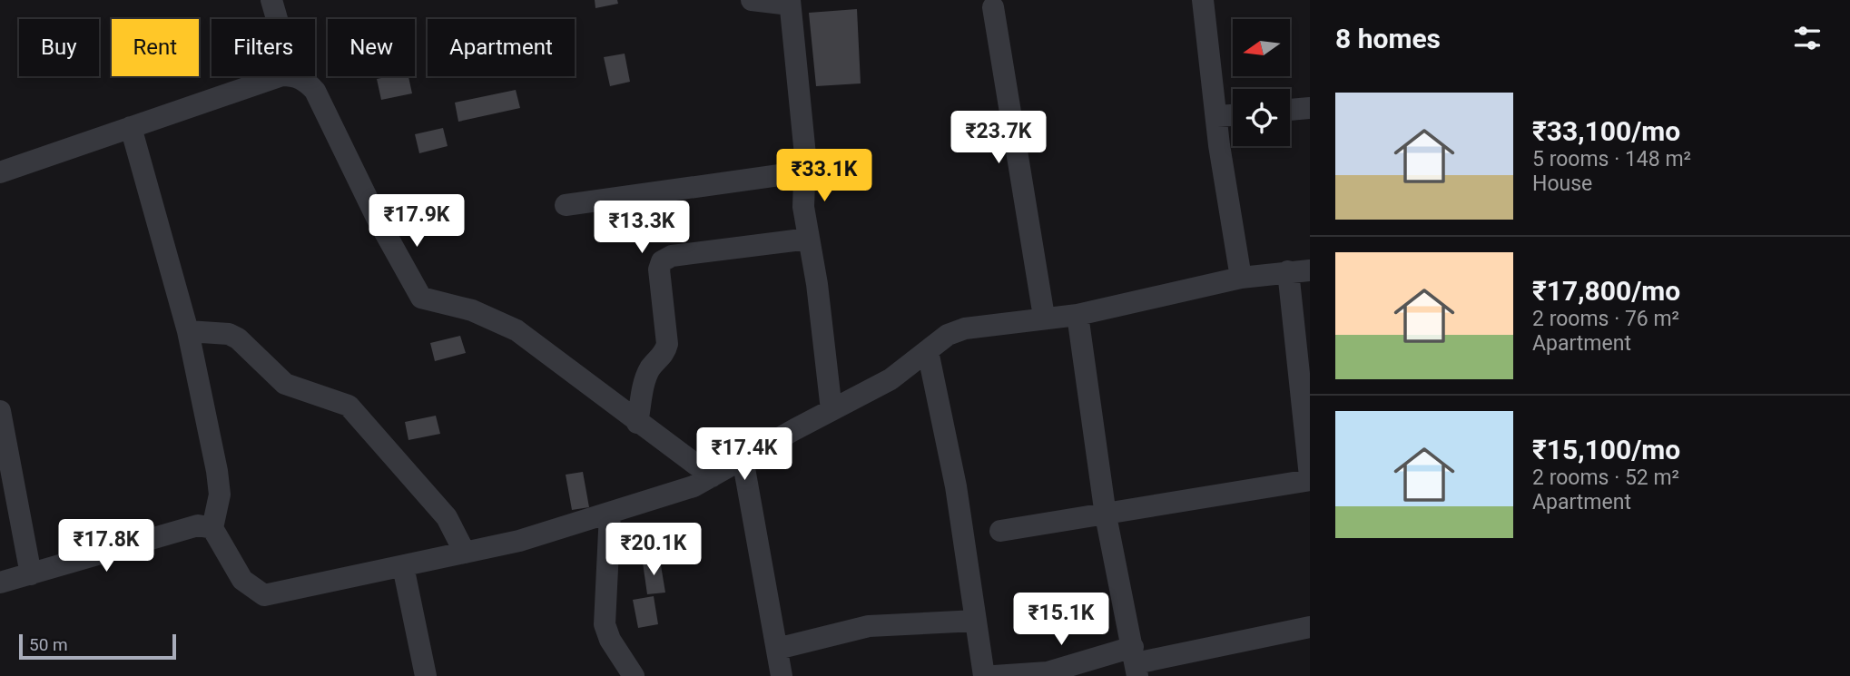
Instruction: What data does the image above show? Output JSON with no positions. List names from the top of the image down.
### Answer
{
  "scale_bar": "50 m",
  "north": "left",
  "page": {
    "heading": "8 homes",
    "chip": [
      "Buy",
      "Rent",
      "Filters",
      "New",
      "Apartment"
    ],
    "list": [
      {
        "name": "₹33,100/mo",
        "note": "5 rooms · 148 m² · House"
      },
      {
        "name": "₹17,800/mo",
        "note": "2 rooms · 76 m² · Apartment"
      },
      {
        "name": "₹15,100/mo",
        "note": "2 rooms · 52 m² · Apartment"
      }
    ],
    "price": [
      "₹23.7K",
      "₹33.1K",
      "₹17.9K",
      "₹13.3K",
      "₹17.4K",
      "₹17.8K",
      "₹20.1K",
      "₹15.1K"
    ],
    "scale": "50 m"
  }
}
